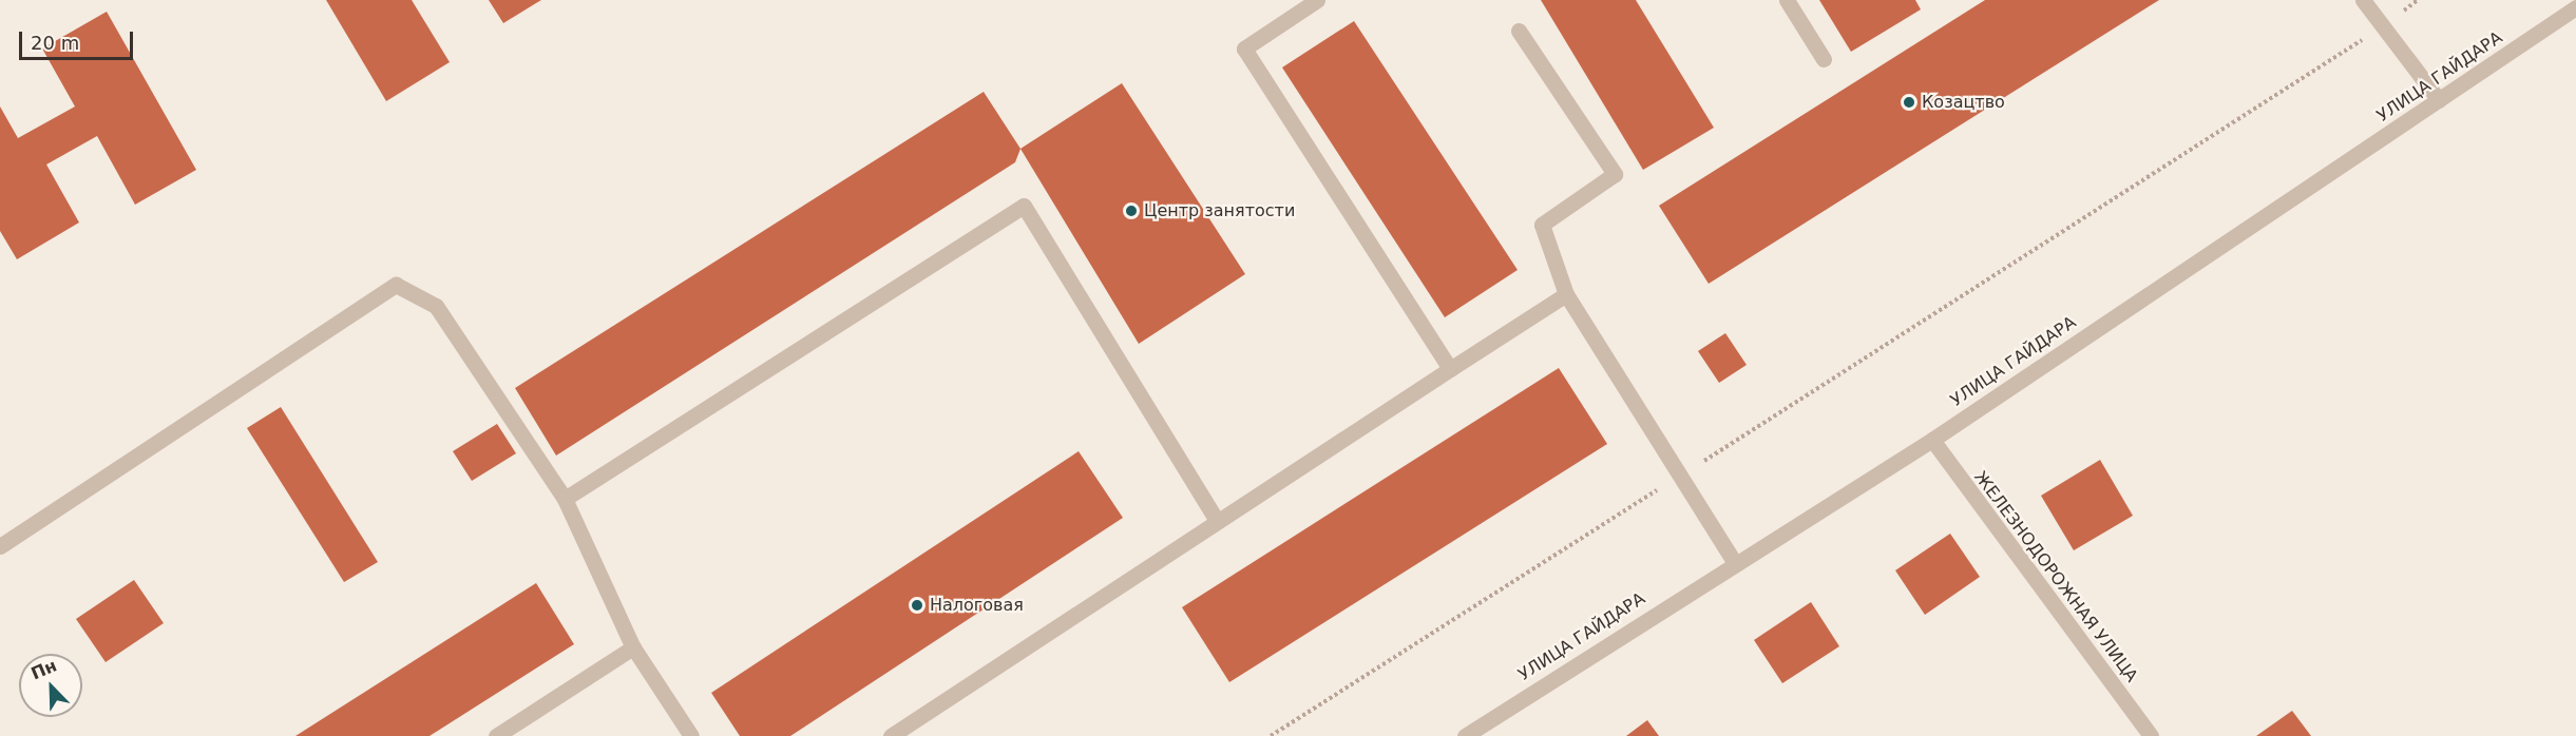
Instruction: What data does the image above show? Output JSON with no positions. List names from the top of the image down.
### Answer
{
  "streets": {
    "street": ["УЛИЦА ГАЙДАРА", "ЖЕЛЕЗНОДОРОЖНАЯ УЛИЦА"]
  },
  "crossings": [
    ["УЛИЦА ГАЙДАРА", "ЖЕЛЕЗНОДОРОЖНАЯ УЛИЦА"]
  ],
  "places": ["Козацтво", "Центр занятости", "Налоговая"],
  "scale_bar": "20 m",
  "north": "top left"
}
